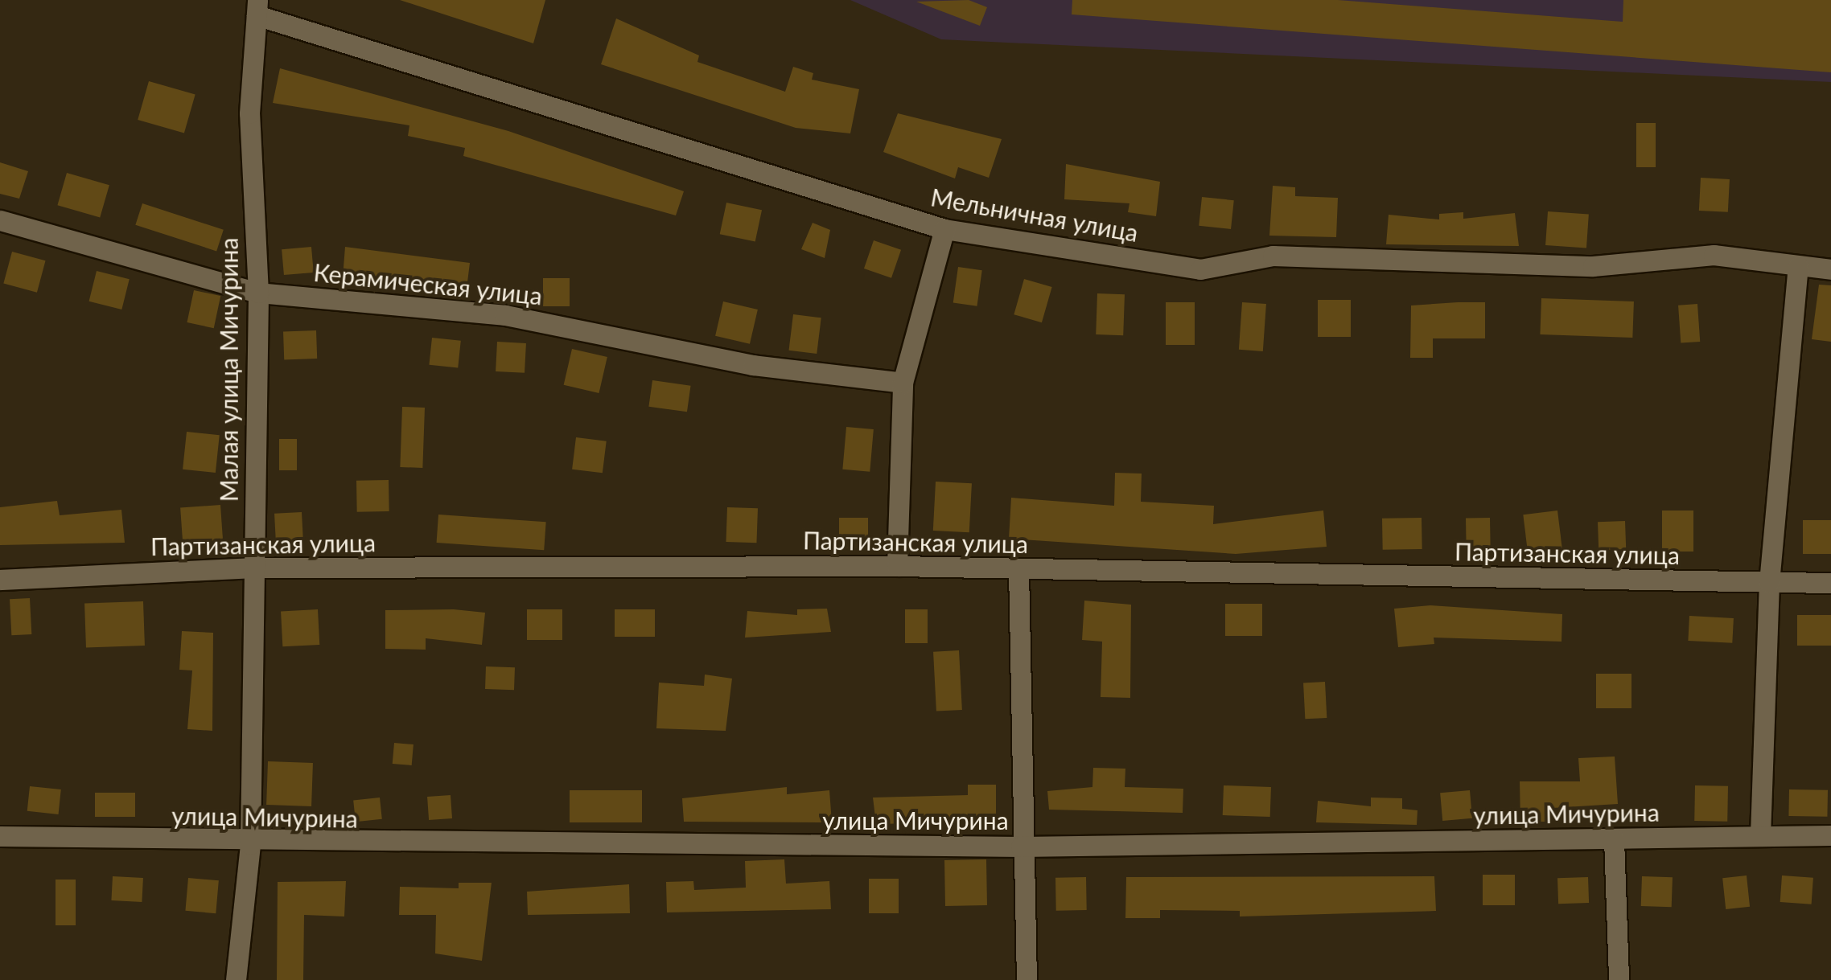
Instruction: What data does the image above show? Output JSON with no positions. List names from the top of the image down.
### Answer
{
  "streets": {
    "street": [
      "Мельничная улица",
      "Керамическая улица",
      "Малая улица Мичурина",
      "Партизанская улица",
      "улица Мичурина"
    ]
  },
  "crossings": [
    ["Мельничная улица", "Малая улица Мичурина"],
    ["Керамическая улица", "Малая улица Мичурина"],
    ["Малая улица Мичурина", "Партизанская улица"],
    ["Малая улица Мичурина", "улица Мичурина"]
  ]
}
